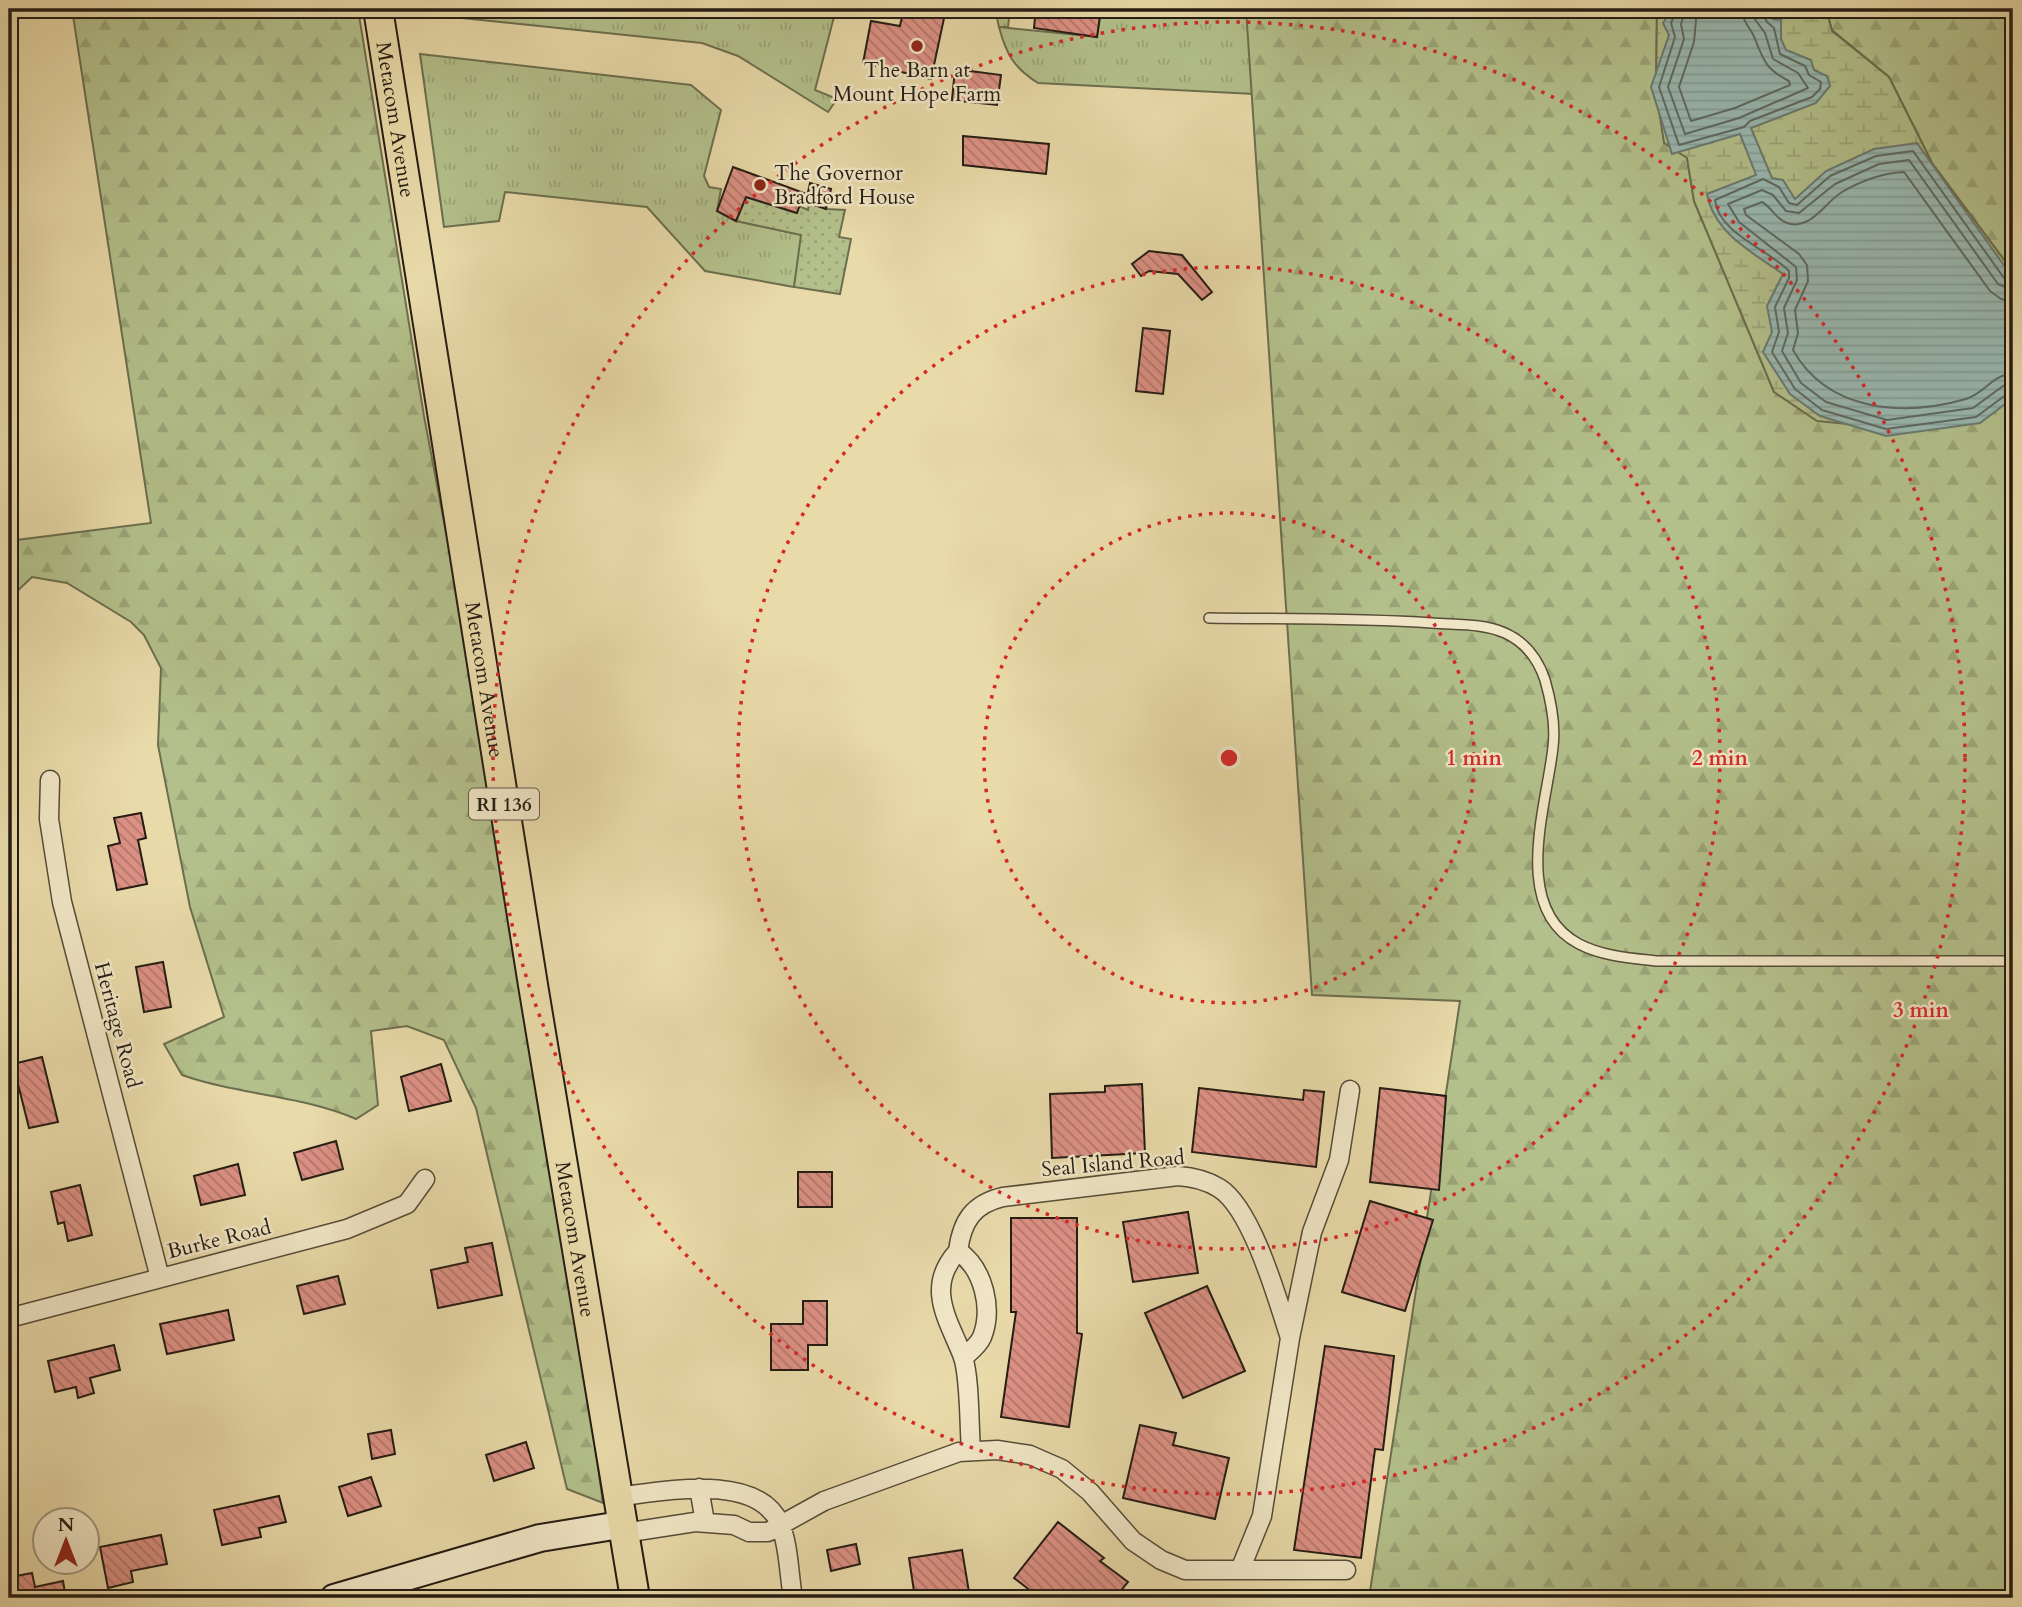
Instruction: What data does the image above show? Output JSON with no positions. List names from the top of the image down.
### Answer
{
  "streets": {
    "main road": ["Metacom Avenue", "RI 136"],
    "street": ["Heritage Road", "Seal Island Road", "Burke Road"]
  },
  "crossings": [
    ["Heritage Road", "Burke Road"]
  ],
  "places": ["The Barn at Mount Hope Farm", "The Governor Bradford House"],
  "north": "top",
  "rings": ["1 min", "2 min", "3 min"]
}
